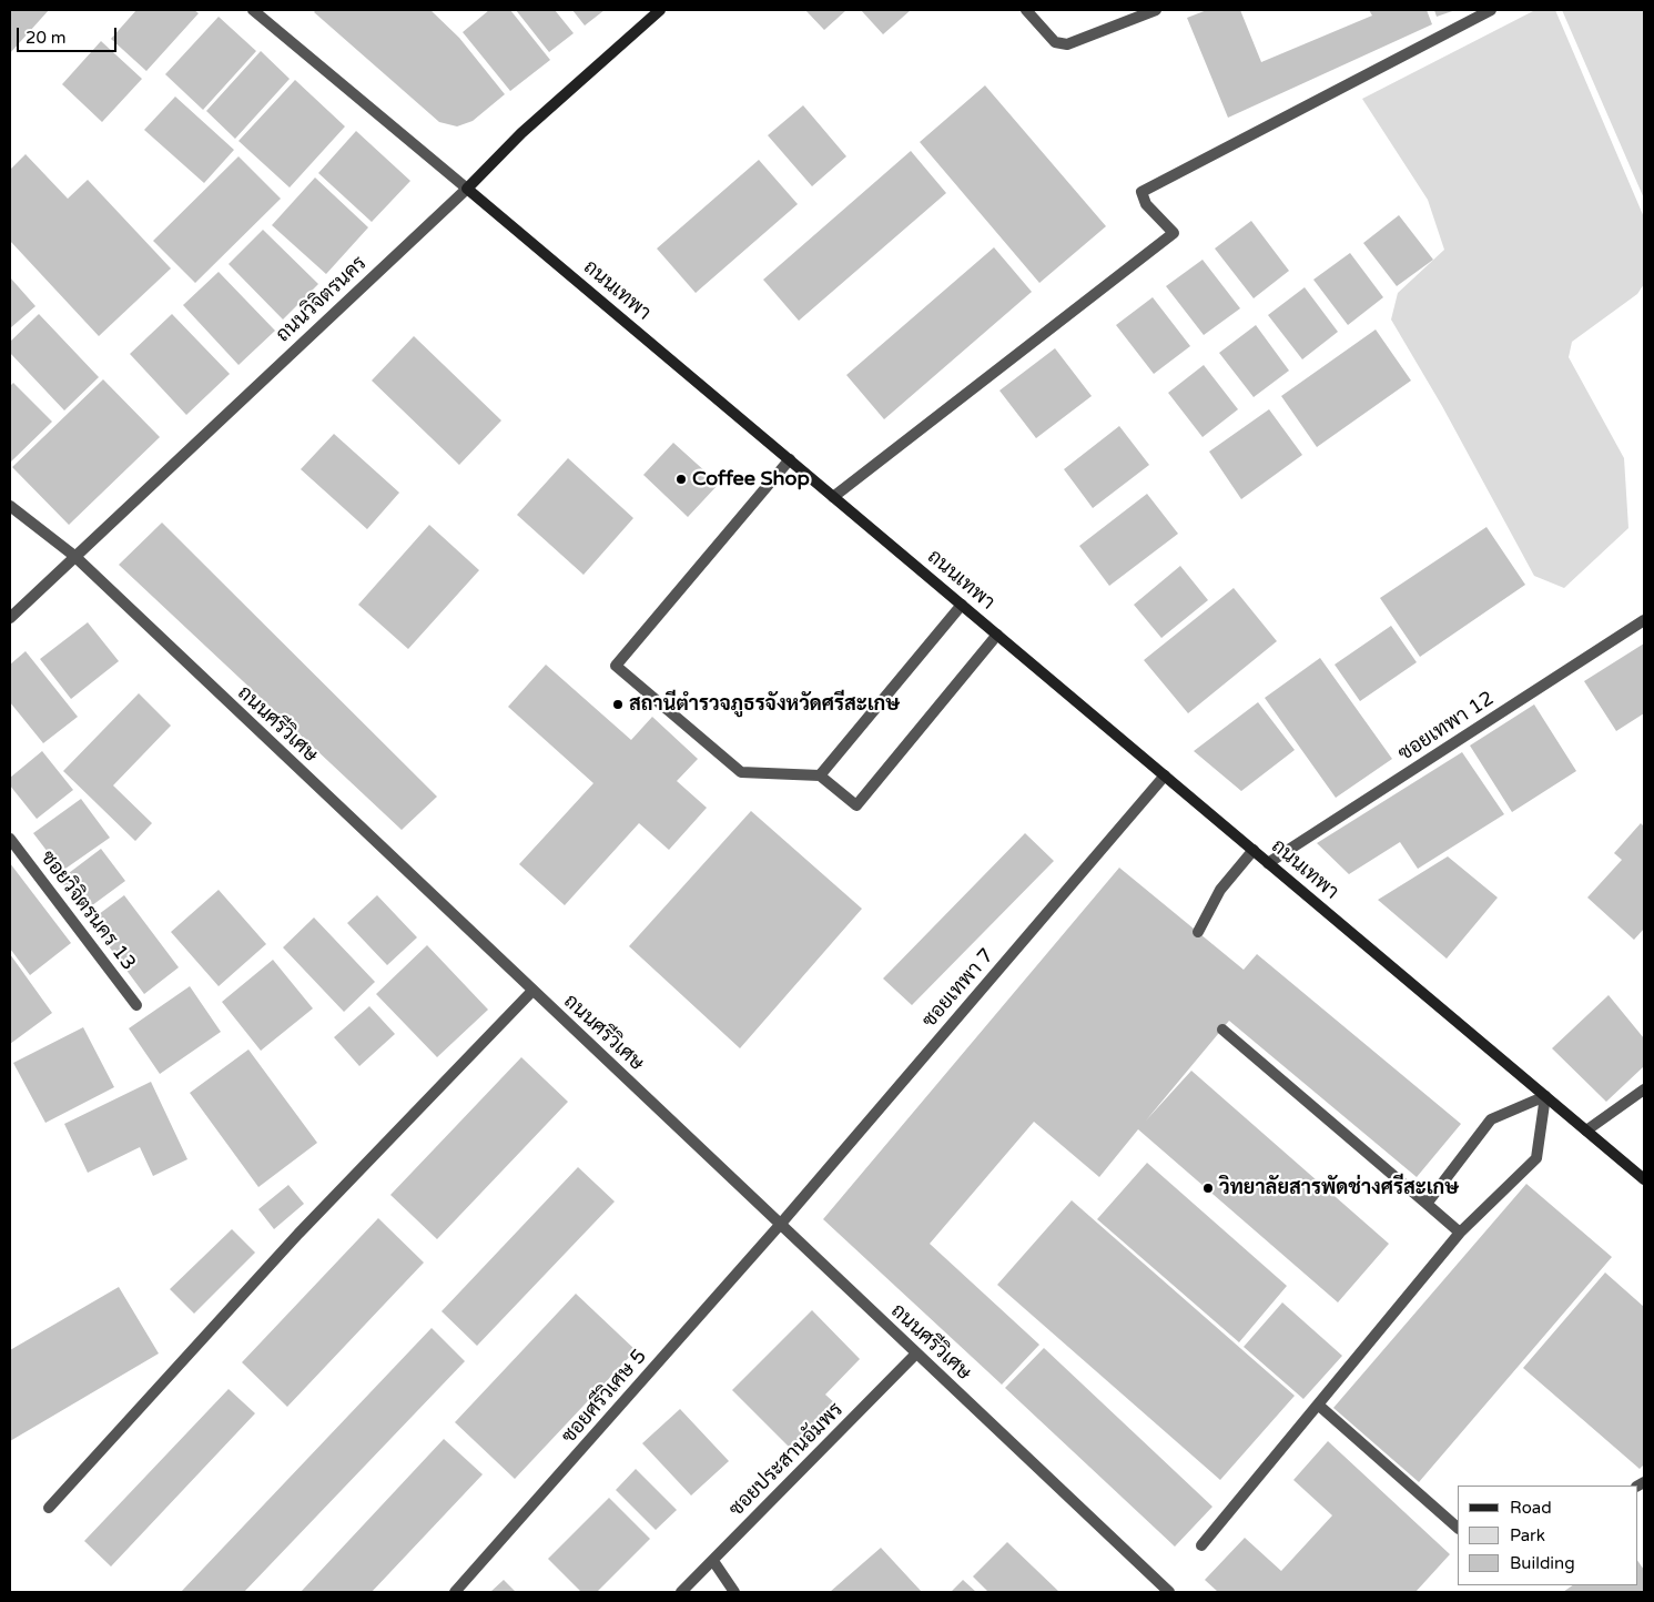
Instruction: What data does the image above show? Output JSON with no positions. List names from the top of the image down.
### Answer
{
  "streets": {
    "main road": ["ถนนเทพา", "ถนนวิจิตรนคร"],
    "street": [
      "ถนนศรีวิเศษ",
      "ซอยเทพา 12",
      "ซอยวิจิตรนคร 13",
      "ซอยเทพา 7",
      "ซอยศรีวิเศษ 5",
      "ซอยประสานอัมพร"
    ]
  },
  "crossings": [
    ["ถนนเทพา", "ถนนวิจิตรนคร"],
    ["ถนนเทพา", "ซอยเทพา 12"],
    ["ถนนเทพา", "ซอยเทพา 7"],
    ["ถนนวิจิตรนคร", "ถนนศรีวิเศษ"],
    ["ถนนศรีวิเศษ", "ซอยเทพา 7"],
    ["ถนนศรีวิเศษ", "ซอยศรีวิเศษ 5"],
    ["ถนนศรีวิเศษ", "ซอยประสานอัมพร"],
    ["ซอยเทพา 7", "ซอยศรีวิเศษ 5"]
  ],
  "places": ["Coffee Shop", "สถานีตำรวจภูธรจังหวัดศรีสะเกษ", "วิทยาลัยสารพัดช่างศรีสะเกษ"],
  "legend": ["Road", "Park", "Building"],
  "scale_bar": "20 m"
}
